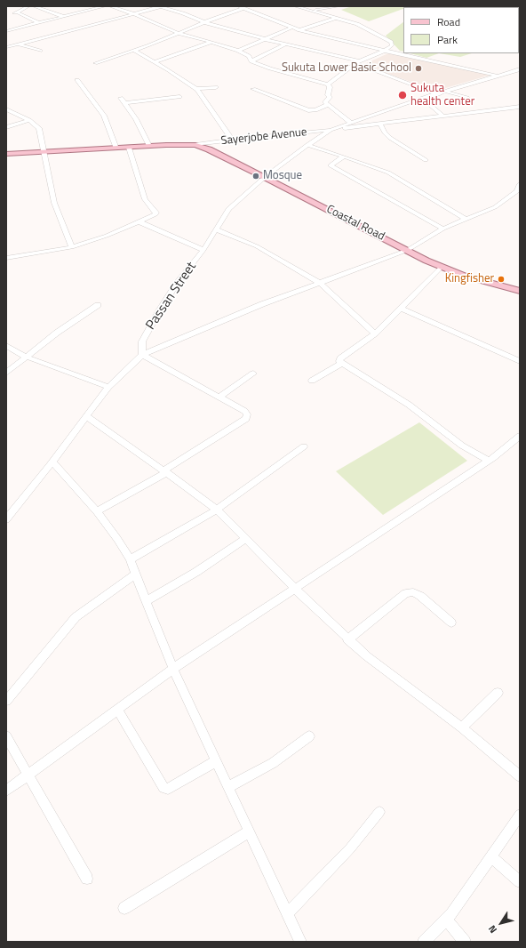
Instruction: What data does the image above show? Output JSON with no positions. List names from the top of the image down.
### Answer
{
  "streets": {
    "main road": ["Sayerjobe Avenue", "Coastal Road"],
    "street": ["Passan Street"]
  },
  "crossings": [
    ["Sayerjobe Avenue", "Coastal Road"],
    ["Sayerjobe Avenue", "Passan Street"],
    ["Coastal Road", "Passan Street"]
  ],
  "places": [
    "Sukuta Lower Basic School",
    "Sukuta health center",
    "Mosque",
    "Kingfisher"
  ],
  "legend": ["Road", "Park"],
  "north": "bottom left"
}
